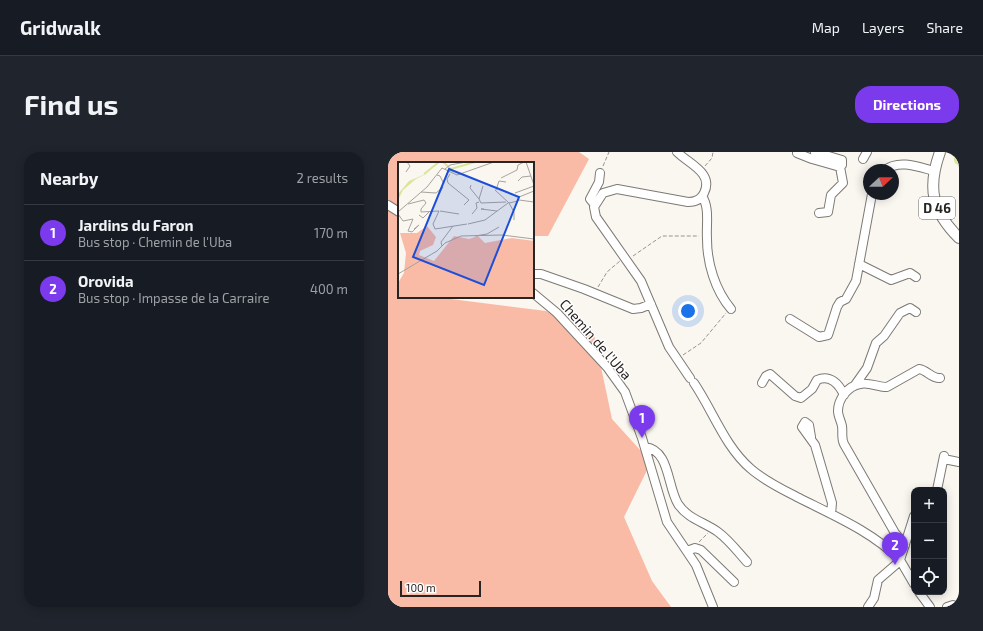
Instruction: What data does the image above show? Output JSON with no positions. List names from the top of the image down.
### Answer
{
  "streets": {
    "main road": ["D 46"],
    "street": ["Chemin de l'Uba"]
  },
  "scale_bar": "100 m",
  "north": "right",
  "page": {
    "header": "Gridwalk",
    "nav": ["Map", "Layers", "Share"],
    "buttons": "Directions",
    "title": "Find us",
    "heading": ["Nearby", "2 results"],
    "list": [
      {
        "mark": "1",
        "name": "Jardins du Faron",
        "note": "Bus stop · Chemin de l'Uba",
        "value": "170 m"
      },
      {
        "mark": "2",
        "name": "Orovida",
        "note": "Bus stop · Impasse de la Carraire",
        "value": "400 m"
      }
    ],
    "pins": ["1", "2"],
    "map_buttons": ["+", "−"],
    "scale": "100 m"
  }
}
